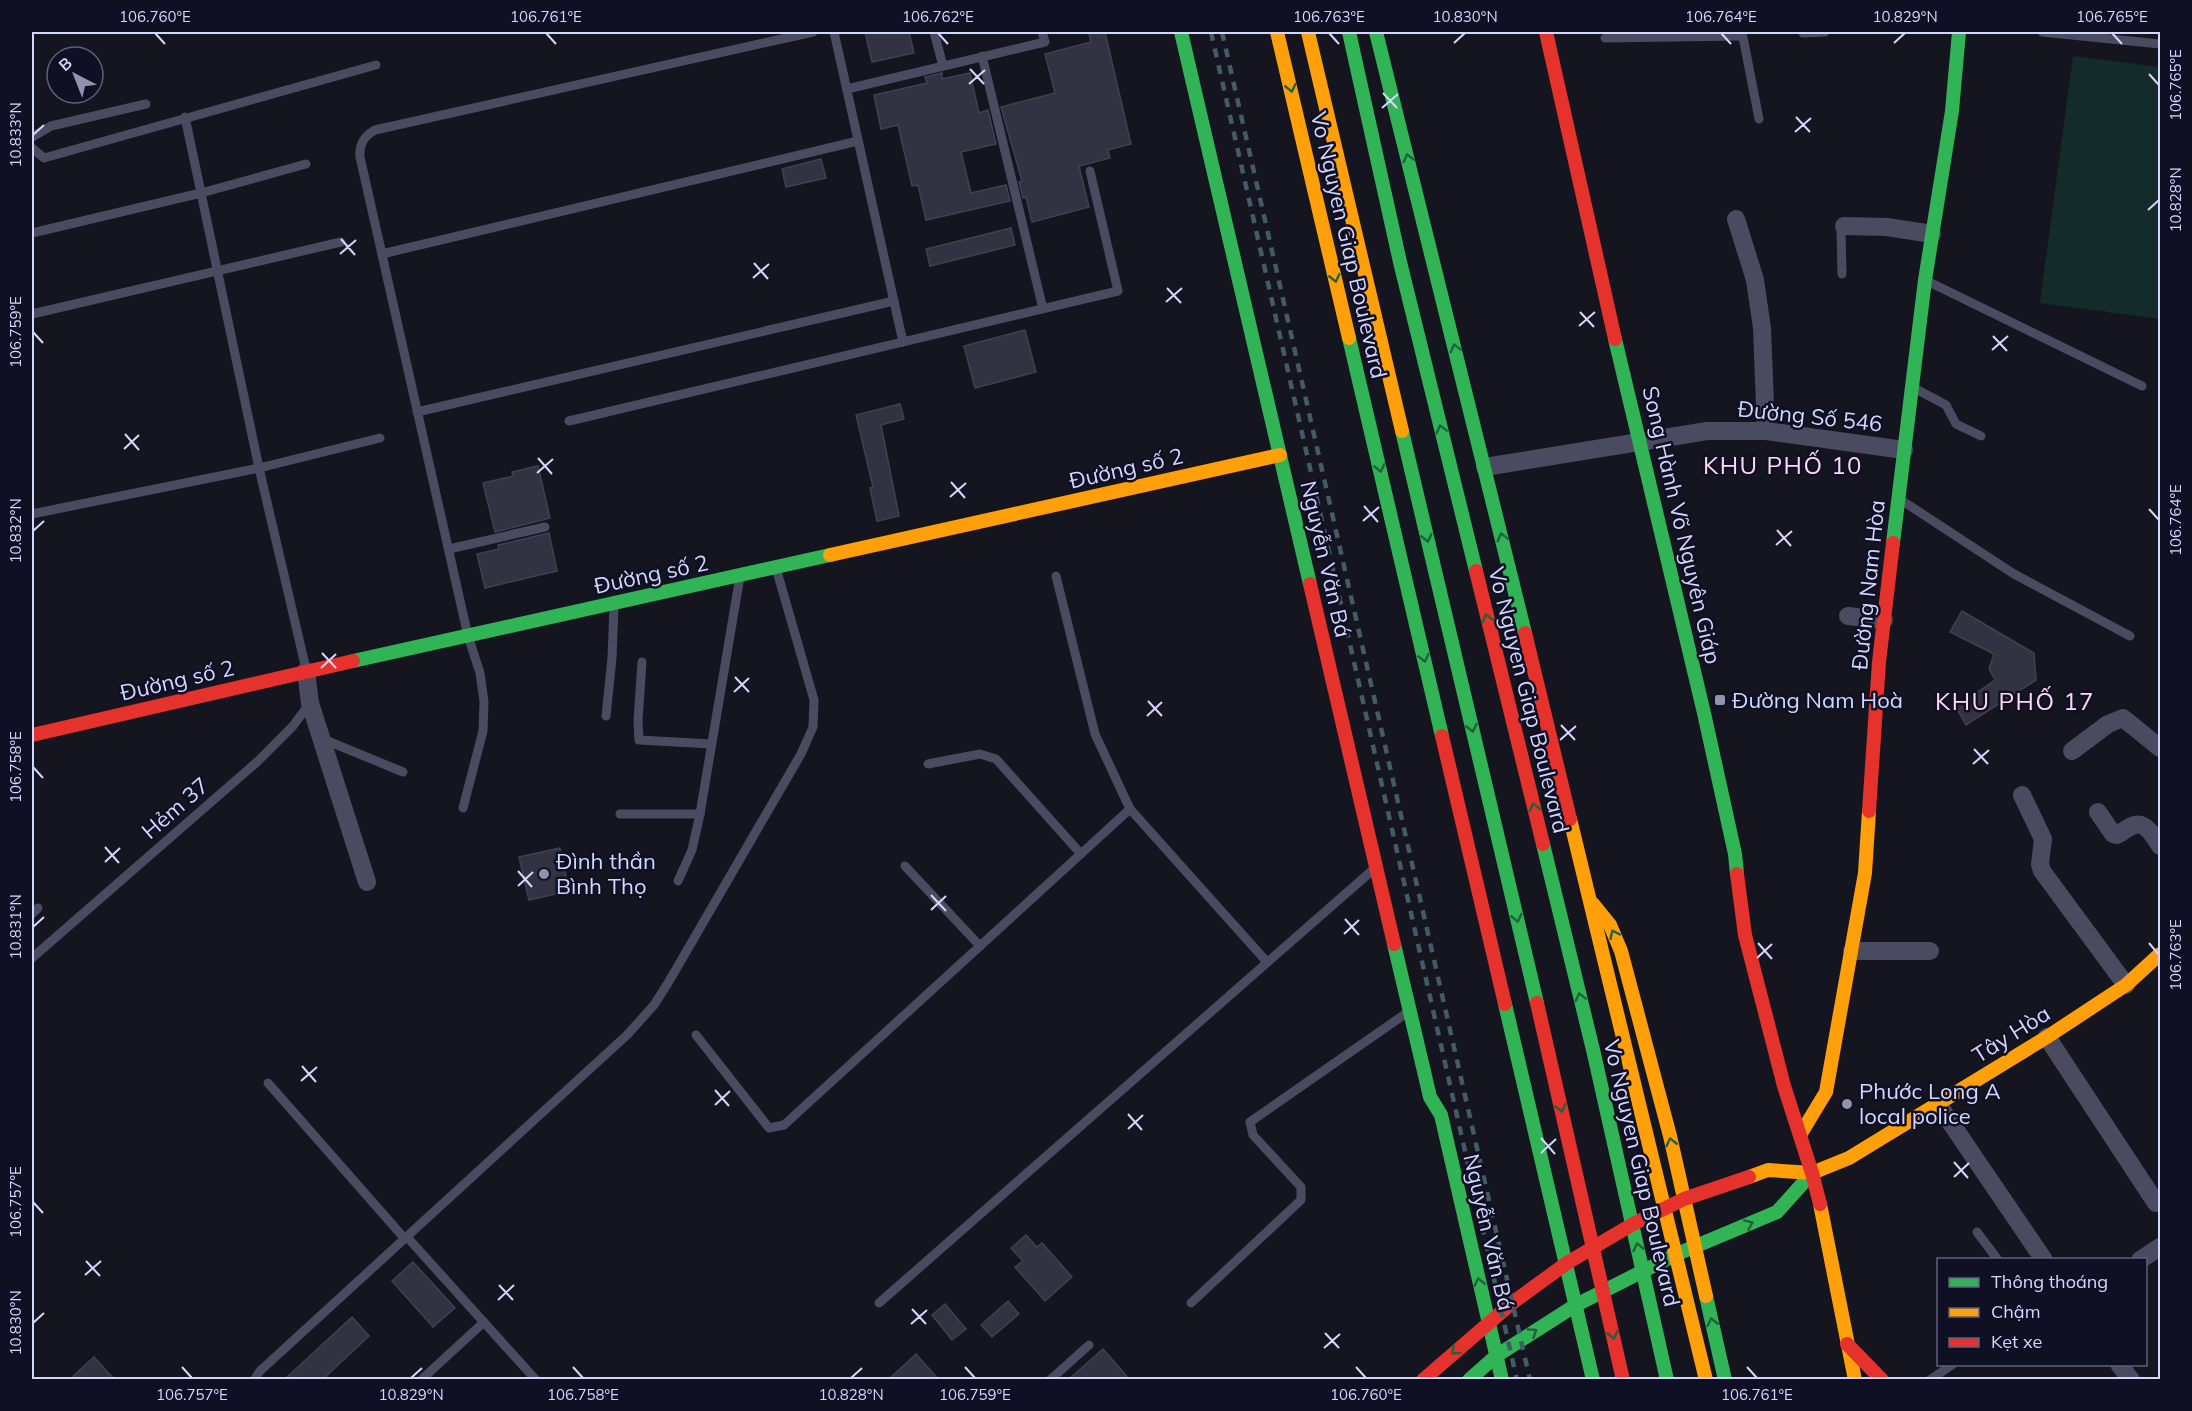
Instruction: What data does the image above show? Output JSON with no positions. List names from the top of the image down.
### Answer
{
  "streets": {
    "main road": [
      "Vo Nguyen Giap Boulevard",
      "Đường số 2",
      "Song Hành Võ Nguyên Giáp",
      "Nguyễn Văn Bá",
      "Đường Nam Hòa",
      "Tây Hòa"
    ],
    "street": ["Đường Số 546"],
    "lane": ["Hẻm 37"]
  },
  "crossings": [
    ["Vo Nguyen Giap Boulevard", "Đường Số 546"],
    ["Vo Nguyen Giap Boulevard", "Tây Hòa"],
    ["Đường Số 546", "Song Hành Võ Nguyên Giáp"],
    ["Đường Số 546", "Đường Nam Hòa"],
    ["Đường số 2", "Nguyễn Văn Bá"],
    ["Song Hành Võ Nguyên Giáp", "Đường Nam Hòa"],
    ["Song Hành Võ Nguyên Giáp", "Tây Hòa"],
    ["Nguyễn Văn Bá", "Tây Hòa"]
  ],
  "districts": ["KHU PHỐ 10", "KHU PHỐ 17"],
  "places": {
    "transit": ["Đường Nam Hoà"],
    "other": ["Đình thần Bình Thọ", "Phước Long A local police"]
  },
  "legend": ["Thông thoáng", "Chậm", "Kẹt xe"],
  "north": "top left",
  "coordinates": [
    "106.760°E",
    "106.761°E",
    "106.762°E",
    "106.763°E",
    "10.830°N",
    "106.764°E",
    "10.829°N",
    "106.765°E",
    "10.833°N",
    "10.828°N",
    "106.759°E",
    "10.832°N",
    "106.758°E",
    "10.831°N",
    "106.757°E"
  ]
}
